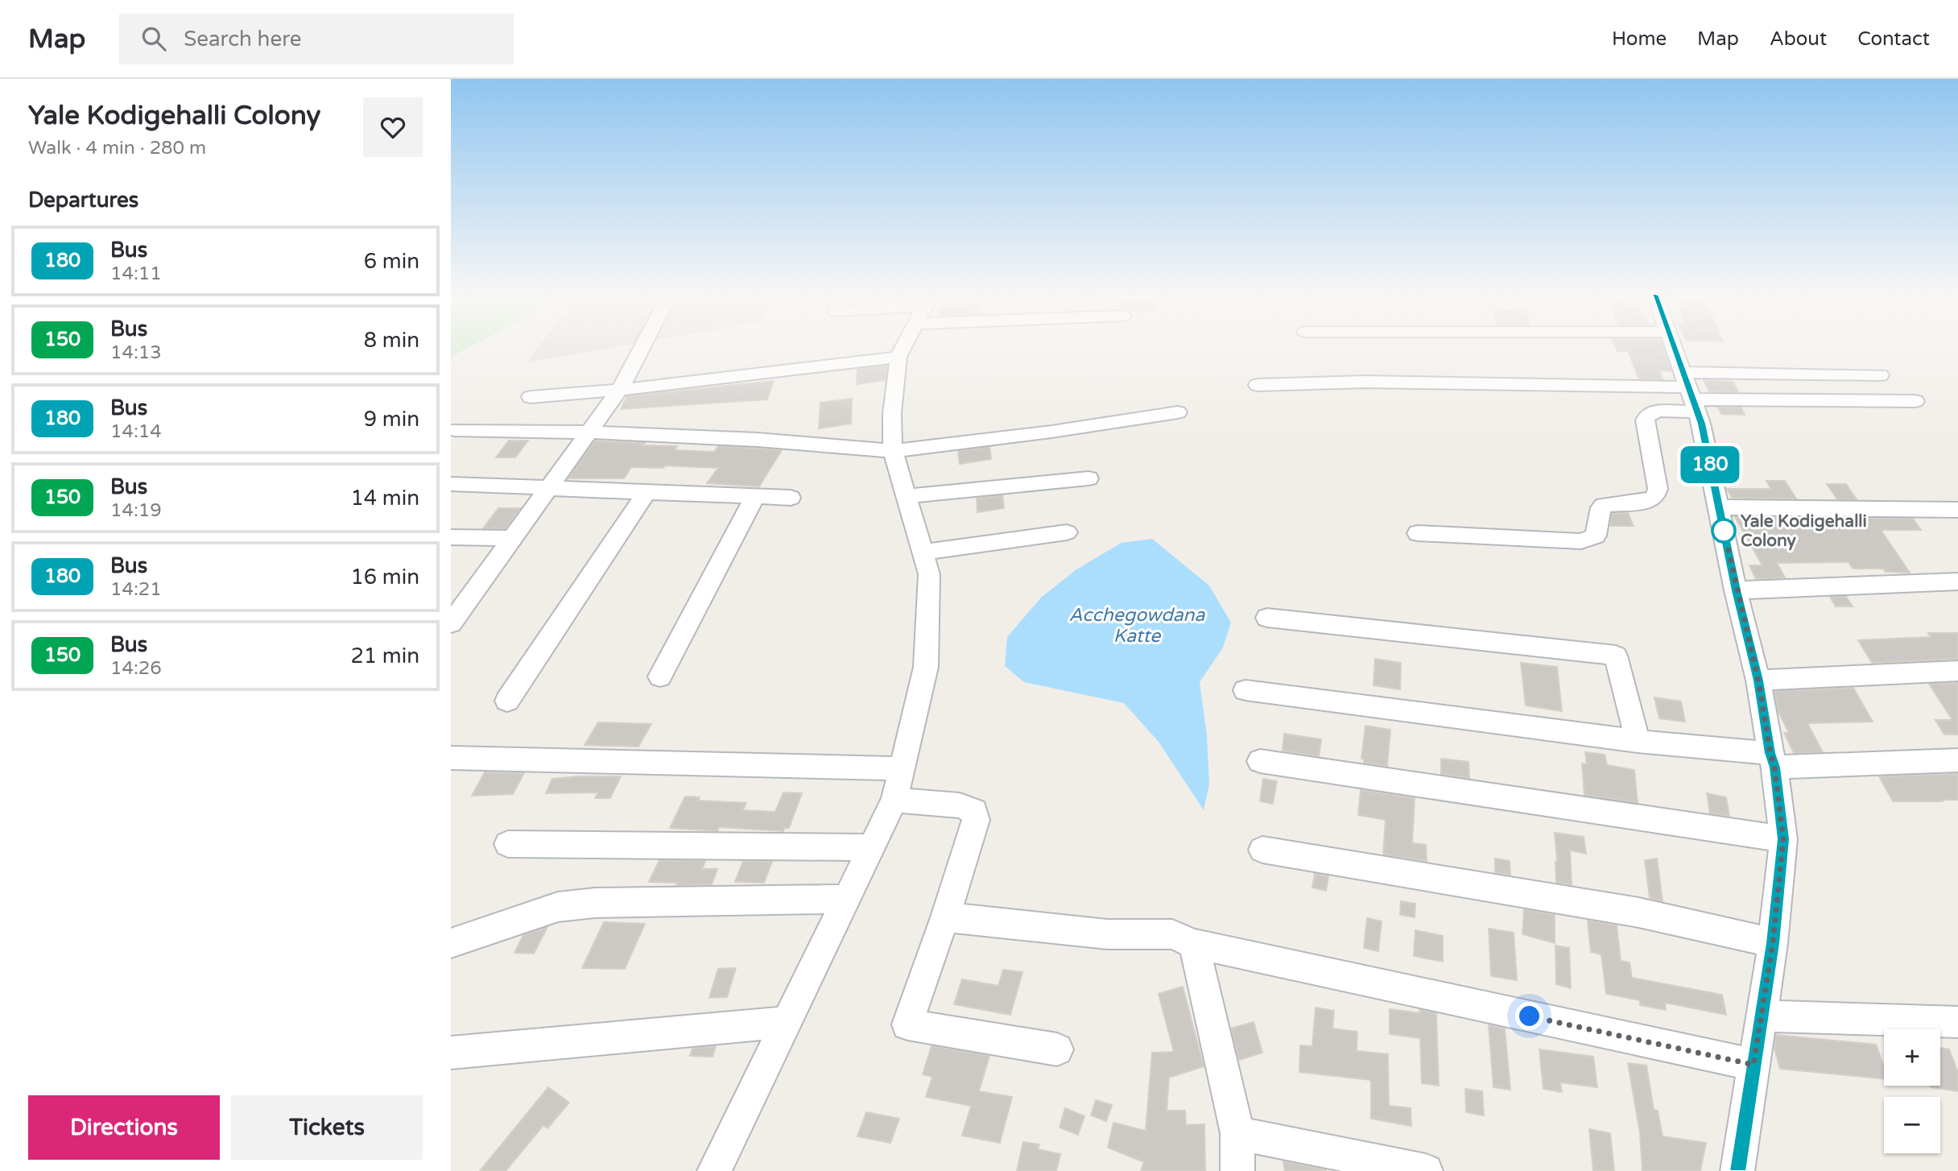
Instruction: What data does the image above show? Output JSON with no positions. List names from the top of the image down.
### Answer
{
  "water": ["Acchegowdana Katte"],
  "places": ["Yale Kodigehalli Colony"],
  "lines": ["bus line 180"],
  "page": {
    "header": "Map",
    "search": "Search here",
    "nav": [
      "Home",
      "Map",
      "About",
      "Contact"
    ],
    "heading": [
      ["Yale Kodigehalli Colony", "Walk · 4 min · 280 m"],
      "Departures"
    ],
    "on_map": "180",
    "list": [
      {
        "mark": "180",
        "name": "Bus",
        "note": "14:11",
        "value": "6 min"
      },
      {
        "mark": "150",
        "name": "Bus",
        "note": "14:13",
        "value": "8 min"
      },
      {
        "mark": "180",
        "name": "Bus",
        "note": "14:14",
        "value": "9 min"
      },
      {
        "mark": "150",
        "name": "Bus",
        "note": "14:19",
        "value": "14 min"
      },
      {
        "mark": "180",
        "name": "Bus",
        "note": "14:21",
        "value": "16 min"
      },
      {
        "mark": "150",
        "name": "Bus",
        "note": "14:26",
        "value": "21 min"
      }
    ],
    "map_buttons": ["+", "−"],
    "buttons": ["Directions", "Tickets"]
  }
}
